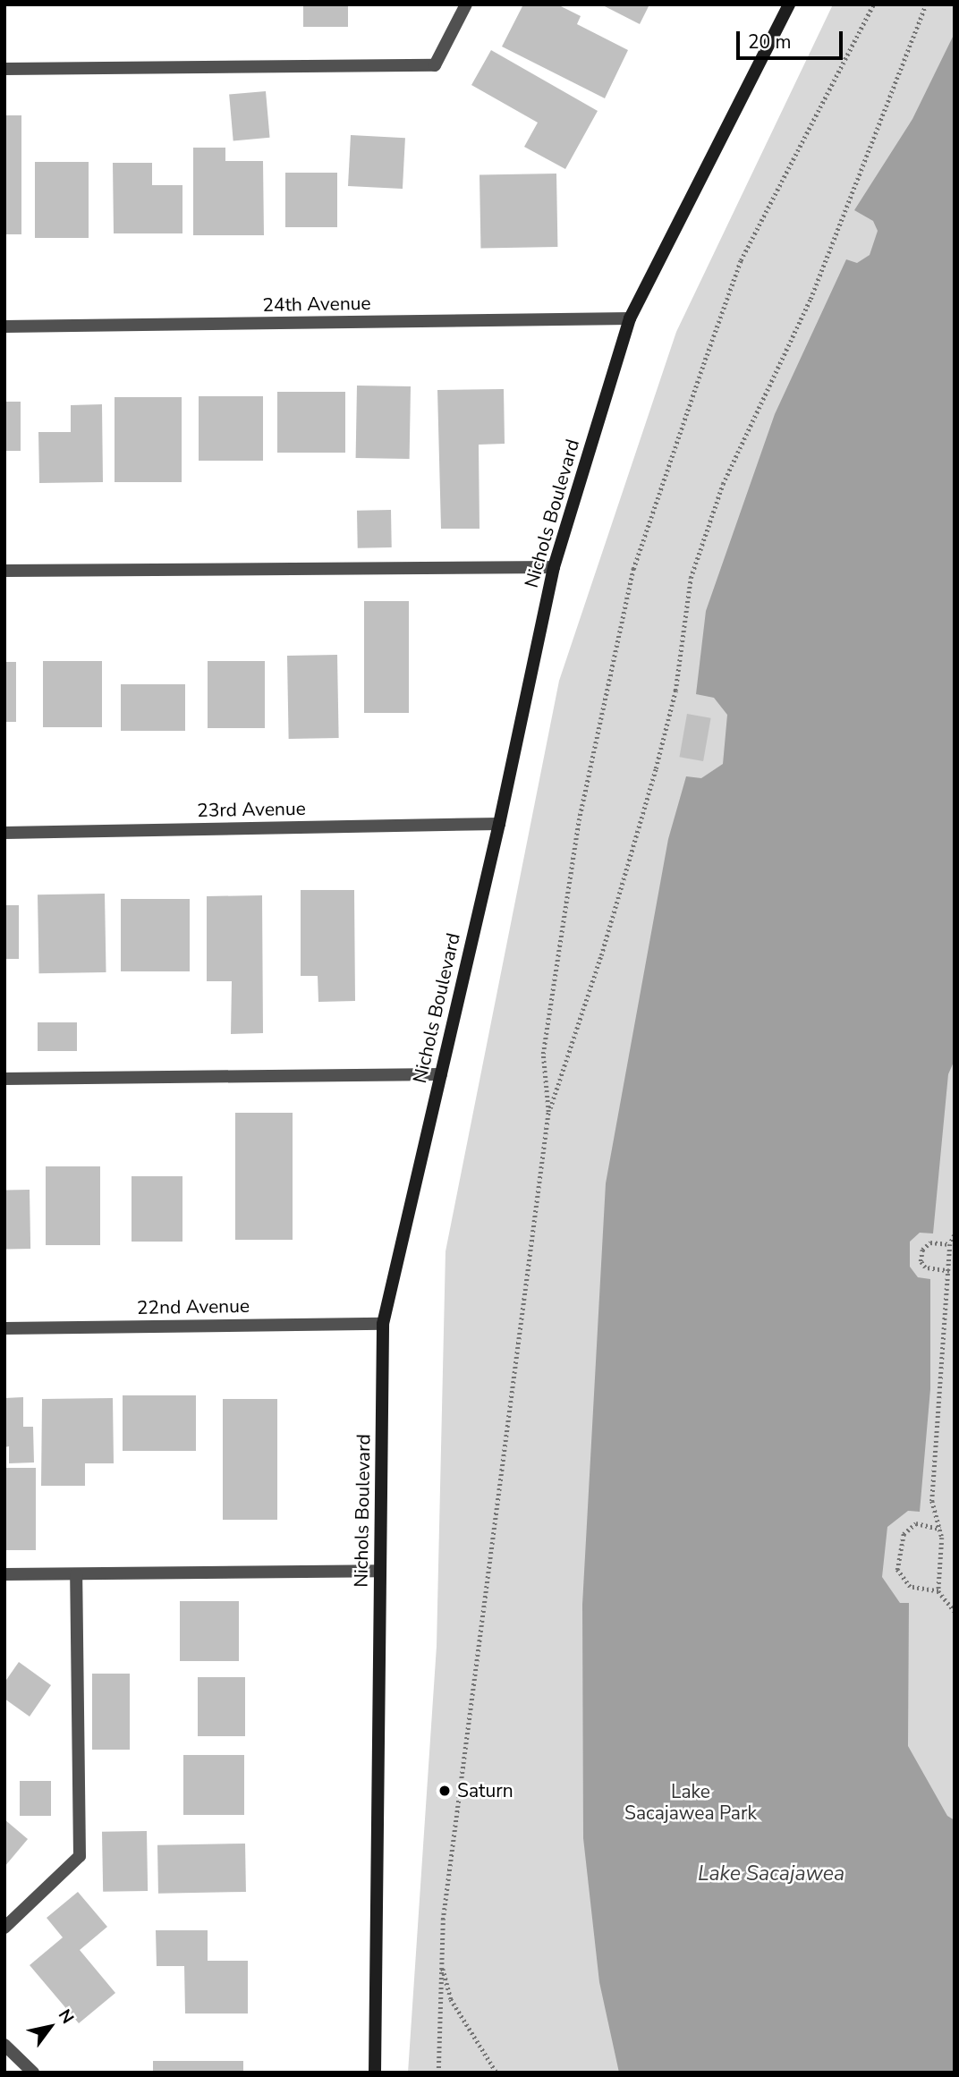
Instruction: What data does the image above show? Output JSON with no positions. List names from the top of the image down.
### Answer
{
  "streets": {
    "main road": ["Nichols Boulevard"],
    "street": ["24th Avenue", "23rd Avenue", "22nd Avenue"]
  },
  "crossings": [
    ["24th Avenue", "Nichols Boulevard"],
    ["Nichols Boulevard", "23rd Avenue"],
    ["Nichols Boulevard", "22nd Avenue"]
  ],
  "water": ["Lake Sacajawea"],
  "parks": ["Lake Sacajawea Park"],
  "places": ["Saturn"],
  "scale_bar": "20 m",
  "north": "top right"
}
